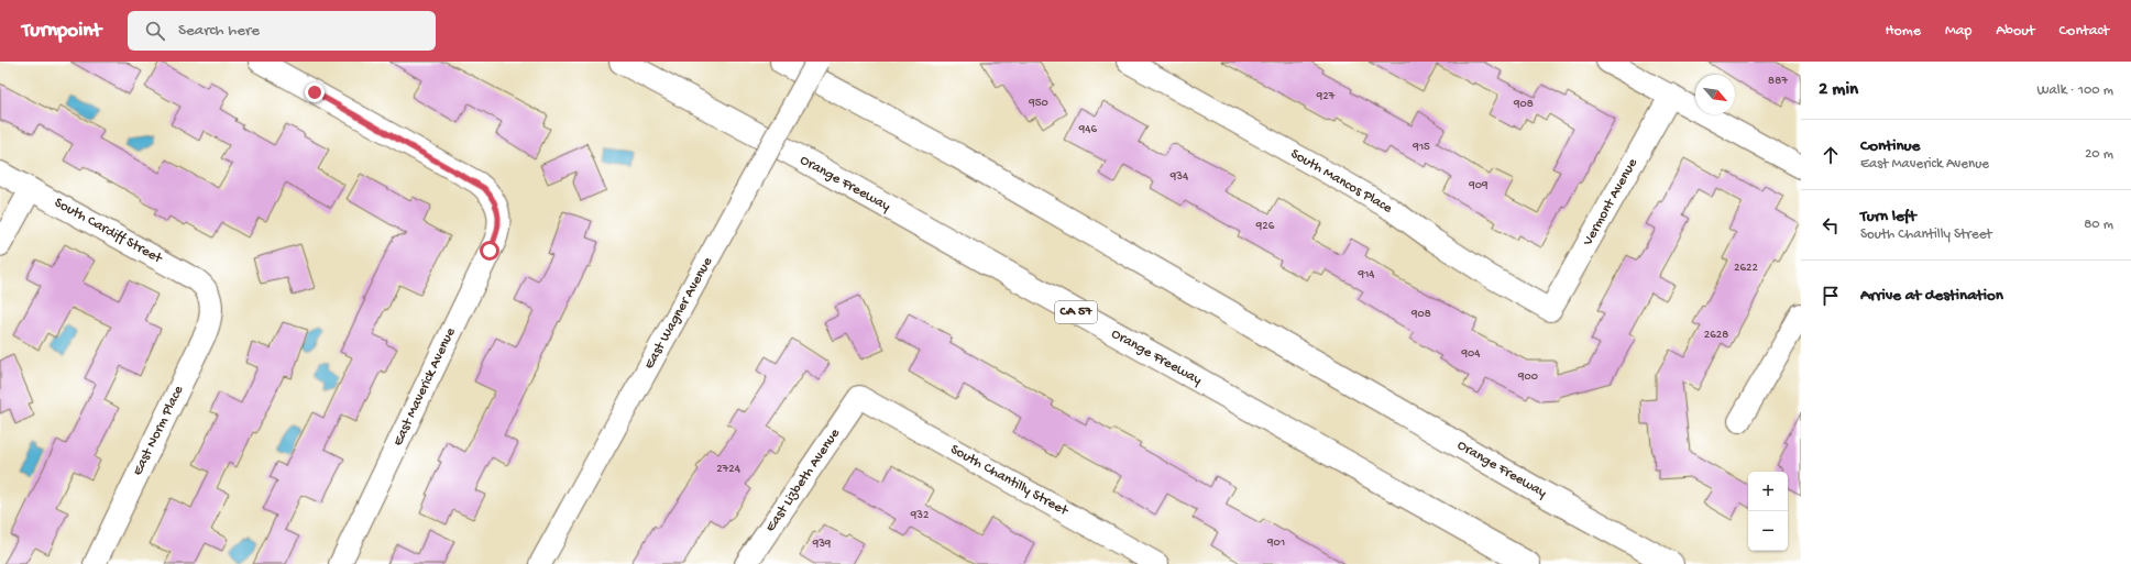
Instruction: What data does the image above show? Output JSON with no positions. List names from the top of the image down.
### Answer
{
  "streets": {
    "highway": ["Orange Freeway", "CA 57"],
    "street": [
      "South Mancos Place",
      "Vermont Avenue",
      "South Cardiff Street",
      "East Wagner Avenue",
      "East Maverick Avenue",
      "East Norm Place",
      "East Lizbeth Avenue",
      "South Chantilly Street"
    ]
  },
  "crossings": [
    ["South Mancos Place", "Vermont Avenue"],
    ["South Cardiff Street", "East Norm Place"],
    ["East Lizbeth Avenue", "South Chantilly Street"]
  ],
  "house_numbers": [
    "887",
    "927",
    "950",
    "908",
    "946",
    "915",
    "934",
    "909",
    "926",
    "2622",
    "914",
    "908",
    "2628",
    "904",
    "900",
    "2724",
    "932",
    "901",
    "939"
  ],
  "north": "bottom right",
  "page": {
    "header": "Turnpoint",
    "search": "Search here",
    "nav": [
      "Home",
      "Map",
      "About",
      "Contact"
    ],
    "heading": ["2 min", "Walk · 100 m"],
    "list": [
      ["Continue", "East Maverick Avenue", "20 m"],
      ["Turn left", "South Chantilly Street", "80 m"],
      "Arrive at destination"
    ],
    "map_buttons": ["+", "−"]
  }
}
